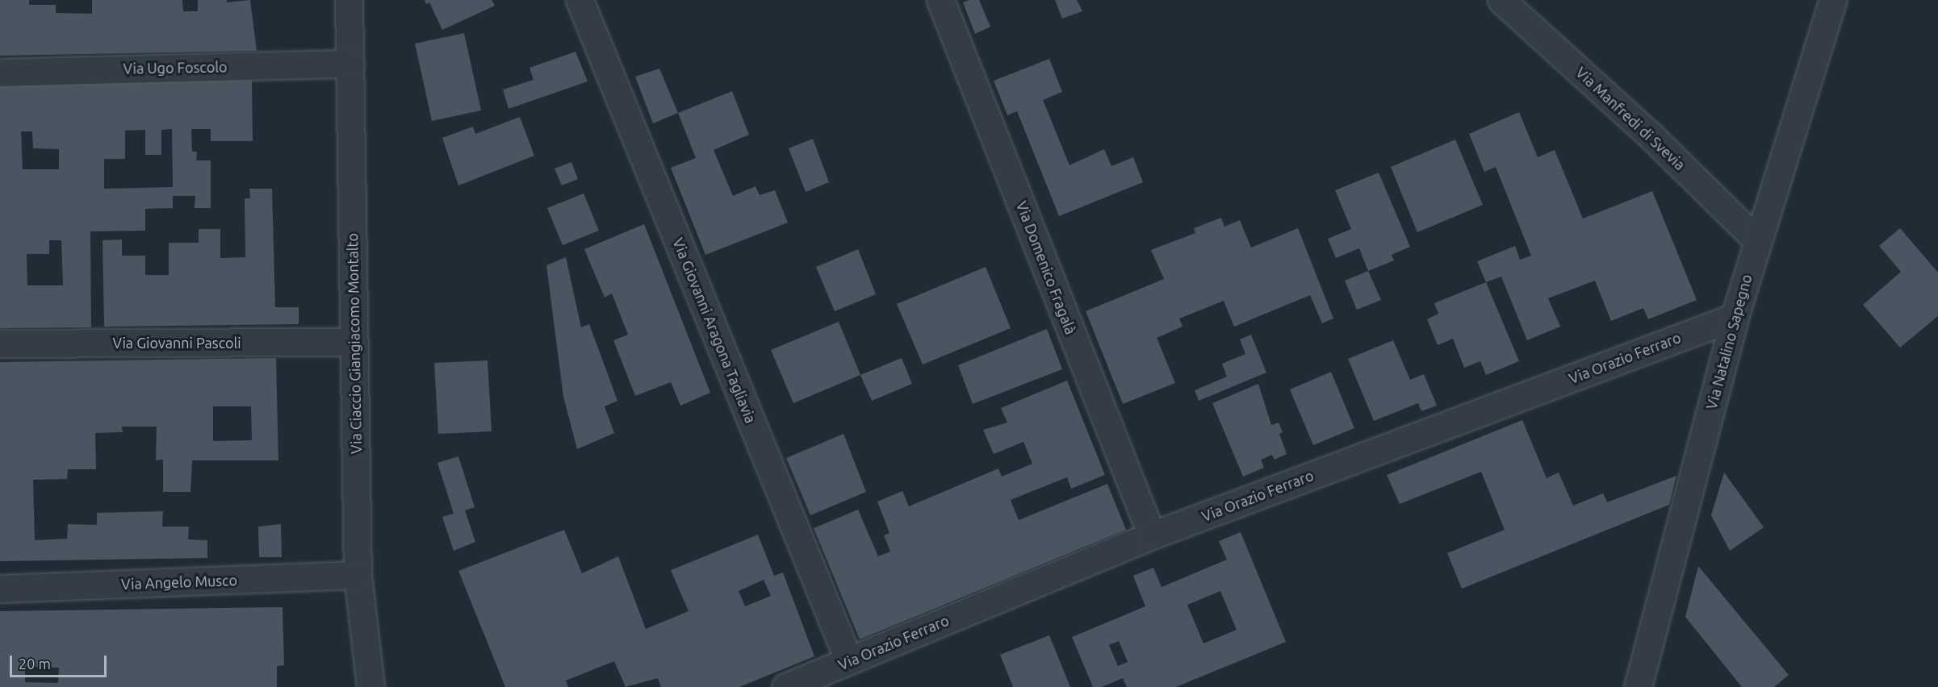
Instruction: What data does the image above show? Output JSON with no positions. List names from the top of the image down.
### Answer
{
  "streets": {
    "street": [
      "Via Ugo Foscolo",
      "Via Manfredi di Svevia",
      "Via Domenico Fragalà",
      "Via Giovanni Aragona Tagliavia",
      "Via Natalino Sapegno",
      "Via Giovanni Pascoli",
      "Via Ciaccio Giangiacomo Montalto",
      "Via Orazio Ferraro",
      "Via Angelo Musco"
    ]
  },
  "crossings": [
    ["Via Ugo Foscolo", "Via Ciaccio Giangiacomo Montalto"],
    ["Via Manfredi di Svevia", "Via Natalino Sapegno"],
    ["Via Domenico Fragalà", "Via Orazio Ferraro"],
    ["Via Giovanni Aragona Tagliavia", "Via Orazio Ferraro"],
    ["Via Natalino Sapegno", "Via Orazio Ferraro"],
    ["Via Giovanni Pascoli", "Via Ciaccio Giangiacomo Montalto"],
    ["Via Ciaccio Giangiacomo Montalto", "Via Angelo Musco"]
  ],
  "scale_bar": "20 m"
}
